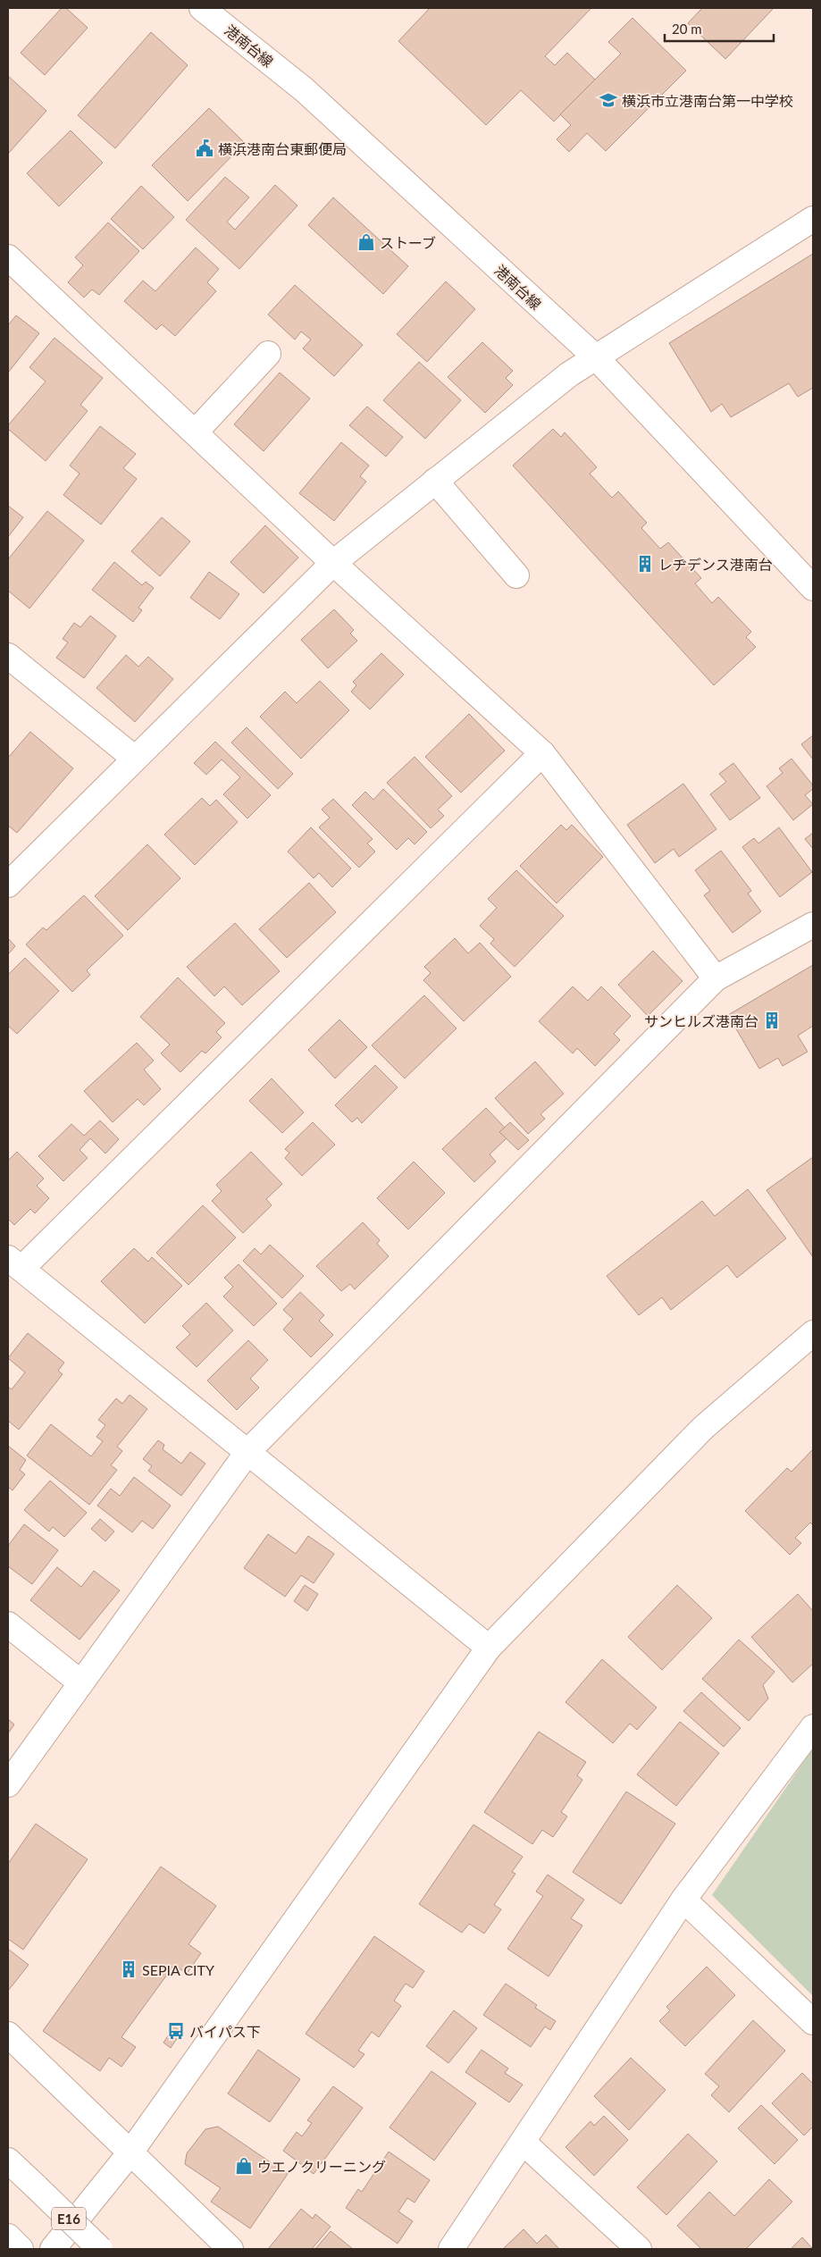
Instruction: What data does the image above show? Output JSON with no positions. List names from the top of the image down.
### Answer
{
  "streets": {
    "main road": ["港南台線", "E16"]
  },
  "places": {
    "school or university": ["横浜市立港南台第一中学校"],
    "public building": ["横浜港南台東郵便局"],
    "shop": ["ストーブ", "ウエノクリーニング"],
    "building": ["レヂデンス港南台", "サンヒルズ港南台", "SEPIA CITY"],
    "bus stop": ["バイパス下"]
  },
  "scale_bar": "20 m"
}
